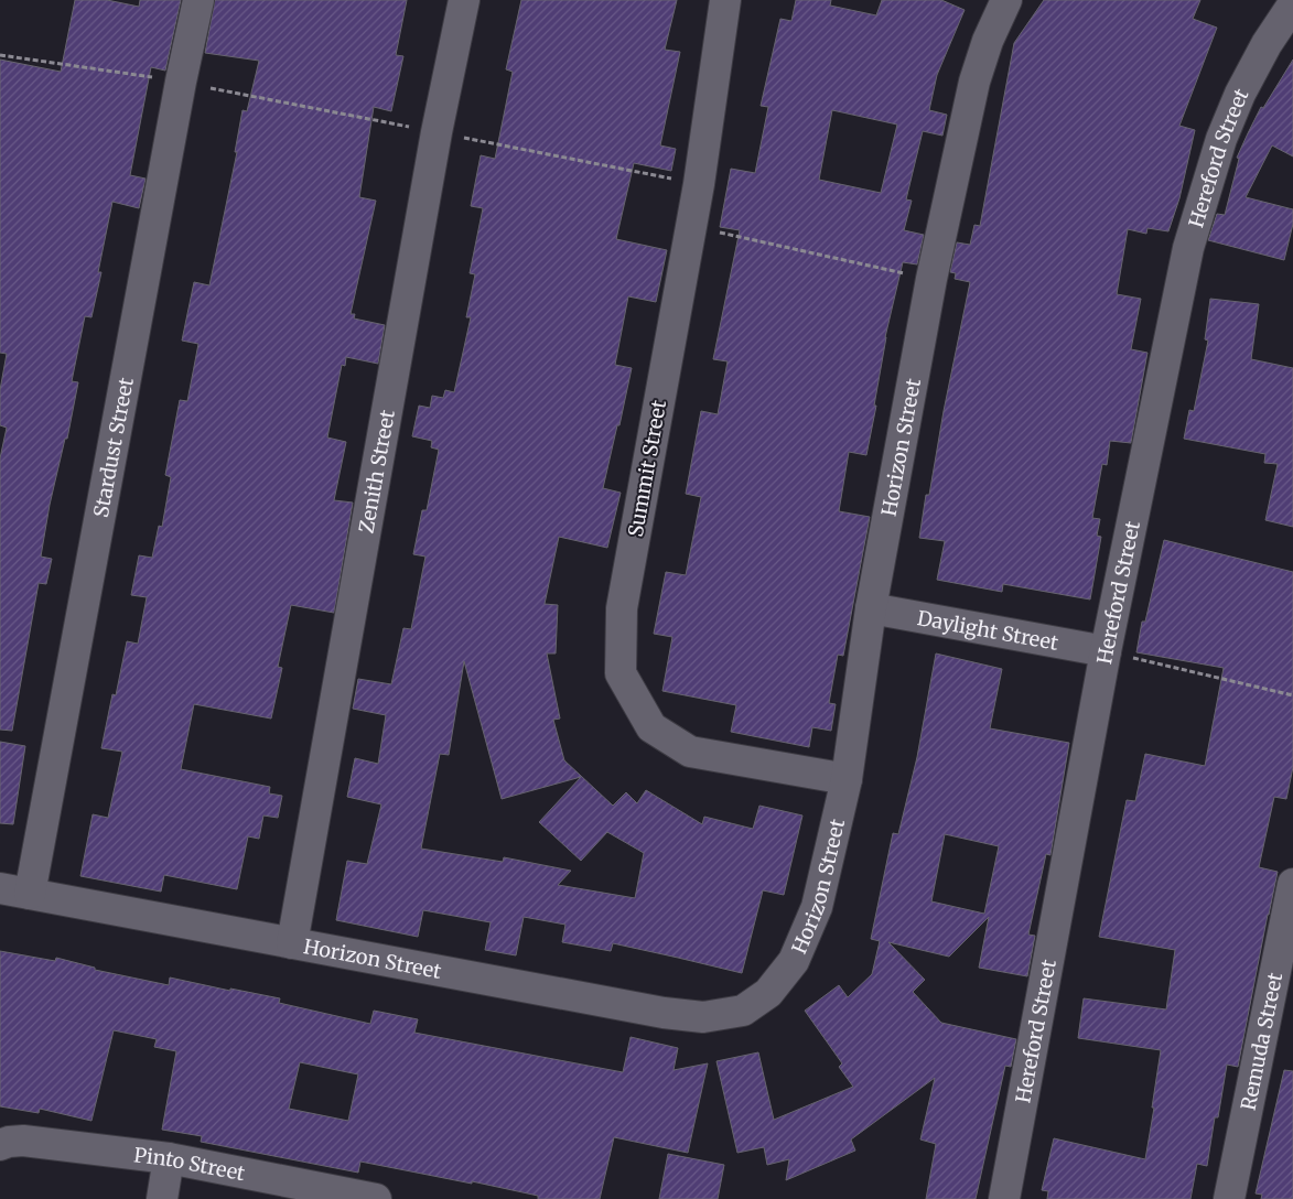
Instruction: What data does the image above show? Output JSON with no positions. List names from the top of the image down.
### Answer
{
  "streets": {
    "street": [
      "Hereford Street",
      "Stardust Street",
      "Horizon Street",
      "Summit Street",
      "Zenith Street",
      "Daylight Street",
      "Remuda Street",
      "Pinto Street"
    ]
  },
  "crossings": [
    ["Hereford Street", "Daylight Street"],
    ["Stardust Street", "Horizon Street"],
    ["Horizon Street", "Summit Street"],
    ["Horizon Street", "Zenith Street"],
    ["Horizon Street", "Daylight Street"]
  ]
}
